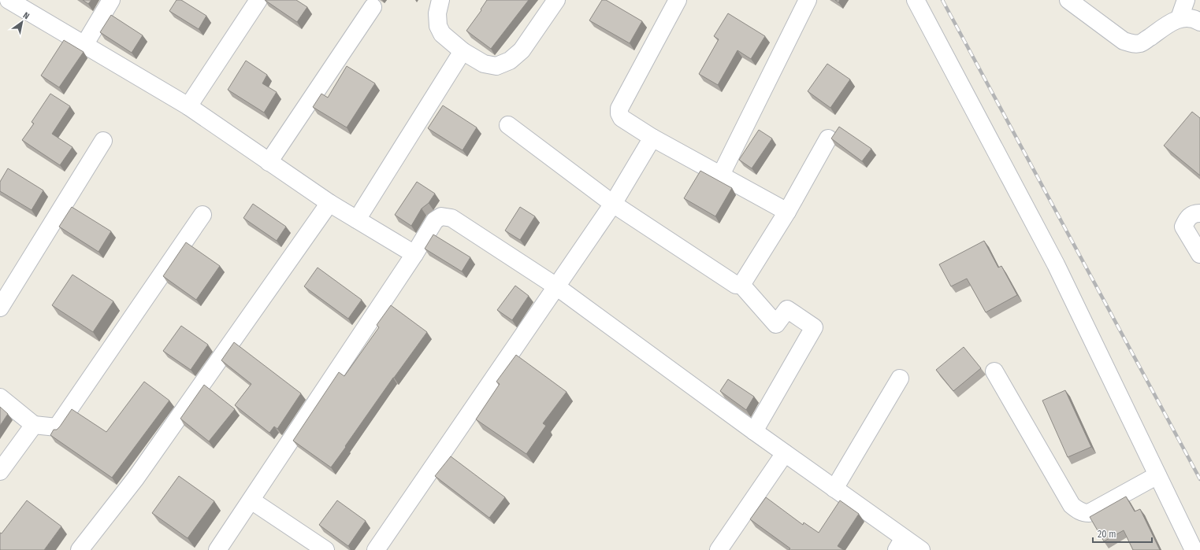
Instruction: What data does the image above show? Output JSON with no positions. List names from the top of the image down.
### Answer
{
  "scale_bar": "20 m",
  "north": "top right"
}
